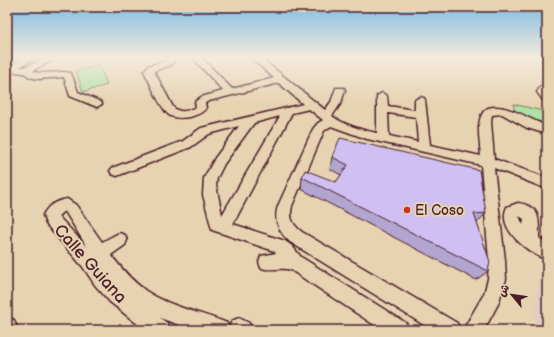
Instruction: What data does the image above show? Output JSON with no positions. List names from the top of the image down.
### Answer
{
  "streets": {
    "street": ["Calle Guiana"]
  },
  "places": ["El Coso"],
  "north": "top left"
}
